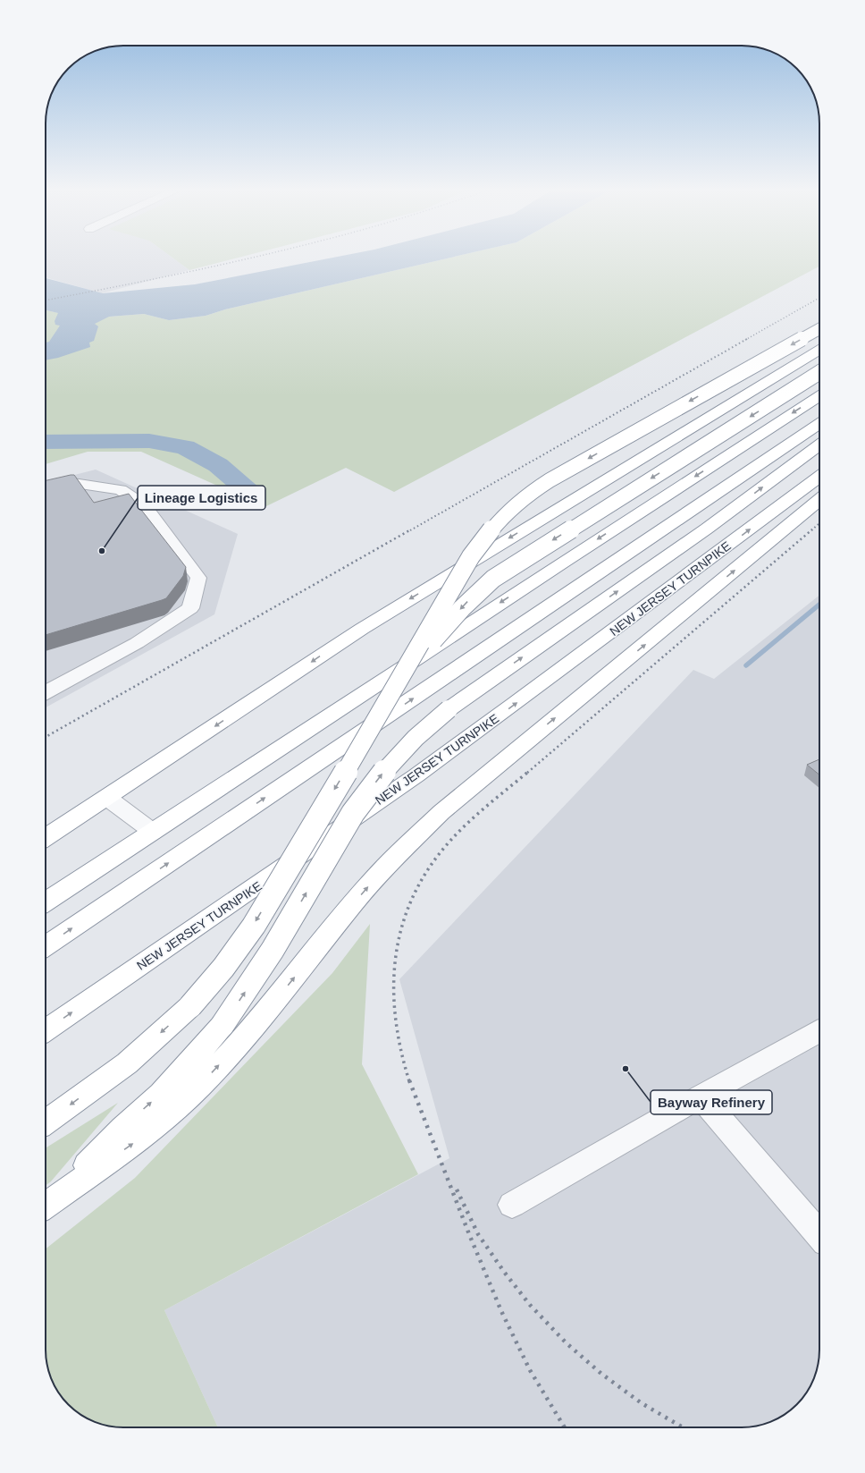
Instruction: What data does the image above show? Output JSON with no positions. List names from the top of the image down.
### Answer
{
  "streets": {
    "highway": ["NEW JERSEY TURNPIKE"]
  },
  "places": ["Lineage Logistics", "Bayway Refinery"]
}
